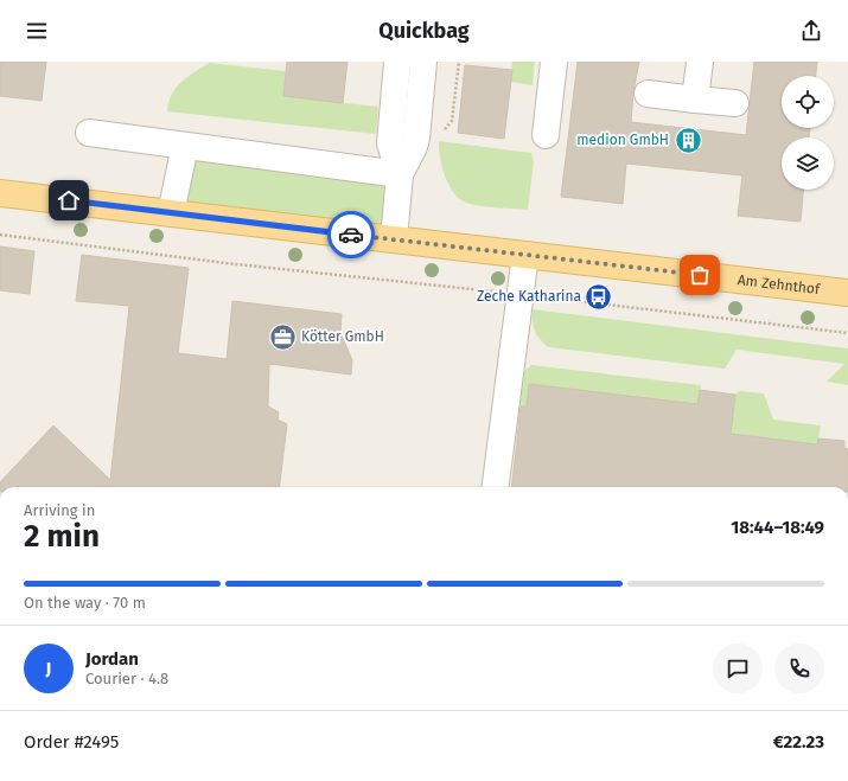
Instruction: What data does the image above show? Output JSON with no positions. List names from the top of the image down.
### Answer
{
  "streets": {
    "main road": ["Am Zehnthof"]
  },
  "places": {
    "building": ["medion GmbH"],
    "bus stop": ["Zeche Katharina"],
    "office": ["Kötter GmbH"]
  },
  "page": {
    "header": "Quickbag",
    "heading": ["2 min", "Arriving in", "18:44–18:49"],
    "panel": [
      "Jordan",
      "Courier · 4.8",
      "Order #2495",
      "€22.23"
    ],
    "bar": "On the way · 70 m",
    "round": "J"
  }
}
